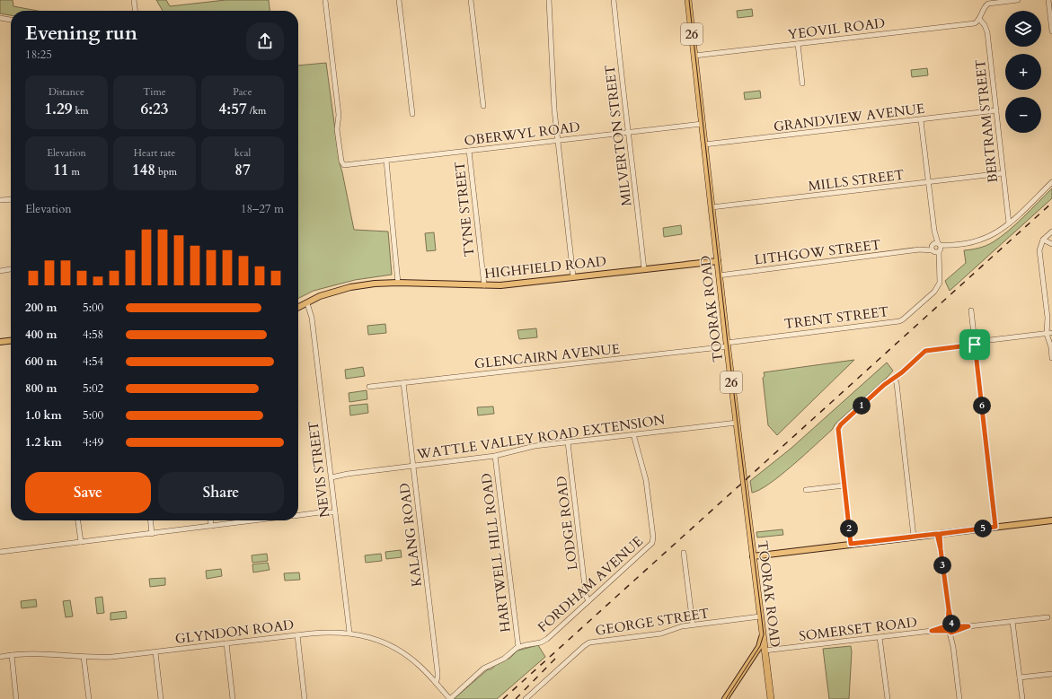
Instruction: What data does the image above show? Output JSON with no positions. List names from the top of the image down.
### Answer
{
  "streets": {
    "highway": ["26", "TOORAK ROAD"],
    "main road": ["HIGHFIELD ROAD"],
    "street": [
      "YEOVIL ROAD",
      "GRANDVIEW AVENUE",
      "BERTRAM STREET",
      "OBERWYL ROAD",
      "MILVERTON STREET",
      "MILLS STREET",
      "TYNE STREET",
      "LITHGOW STREET",
      "TRENT STREET",
      "GLENCAIRN AVENUE",
      "WATTLE VALLEY ROAD EXTENSION",
      "NEVIS STREET",
      "LODGE ROAD",
      "KALANG ROAD",
      "HARTWELL HILL ROAD",
      "FORDHAM AVENUE",
      "GEORGE STREET",
      "SOMERSET ROAD",
      "GLYNDON ROAD"
    ]
  },
  "crossings": [
    ["YEOVIL ROAD", "BERTRAM STREET"],
    ["YEOVIL ROAD", "TOORAK ROAD"],
    ["GRANDVIEW AVENUE", "BERTRAM STREET"],
    ["GRANDVIEW AVENUE", "TOORAK ROAD"],
    ["GRANDVIEW AVENUE", "TRENT STREET"],
    ["BERTRAM STREET", "MILLS STREET"],
    ["BERTRAM STREET", "LITHGOW STREET"],
    ["OBERWYL ROAD", "MILVERTON STREET"],
    ["OBERWYL ROAD", "TYNE STREET"],
    ["OBERWYL ROAD", "TOORAK ROAD"],
    ["MILVERTON STREET", "HIGHFIELD ROAD"],
    ["MILLS STREET", "TOORAK ROAD"],
    ["MILLS STREET", "TRENT STREET"],
    ["TYNE STREET", "HIGHFIELD ROAD"],
    ["LITHGOW STREET", "TOORAK ROAD"],
    ["LITHGOW STREET", "TRENT STREET"],
    ["HIGHFIELD ROAD", "TOORAK ROAD"],
    ["HIGHFIELD ROAD", "NEVIS STREET"],
    ["TOORAK ROAD", "TRENT STREET"],
    ["TOORAK ROAD", "GLENCAIRN AVENUE"],
    ["TOORAK ROAD", "WATTLE VALLEY ROAD EXTENSION"],
    ["TOORAK ROAD", "GEORGE STREET"],
    ["TOORAK ROAD", "SOMERSET ROAD"],
    ["TRENT STREET", "GLENCAIRN AVENUE"],
    ["GLENCAIRN AVENUE", "KALANG ROAD"],
    ["WATTLE VALLEY ROAD EXTENSION", "NEVIS STREET"],
    ["WATTLE VALLEY ROAD EXTENSION", "LODGE ROAD"],
    ["WATTLE VALLEY ROAD EXTENSION", "KALANG ROAD"],
    ["WATTLE VALLEY ROAD EXTENSION", "HARTWELL HILL ROAD"],
    ["WATTLE VALLEY ROAD EXTENSION", "FORDHAM AVENUE"],
    ["NEVIS STREET", "GLYNDON ROAD"],
    ["LODGE ROAD", "FORDHAM AVENUE"],
    ["KALANG ROAD", "GLYNDON ROAD"],
    ["HARTWELL HILL ROAD", "FORDHAM AVENUE"],
    ["FORDHAM AVENUE", "GLYNDON ROAD"]
  ],
  "page": {
    "map_buttons": ["+", "−"],
    "heading": ["Evening run", "18:25"],
    "stats": [
      ["Distance", "1.29 km"],
      ["Time", "6:23"],
      ["Pace", "4:57 /km"],
      ["Elevation", "11 m"],
      ["Heart rate", "148 bpm"],
      ["kcal", "87"]
    ],
    "chart": ["Elevation", "18–27 m"],
    "list": [
      {
        "name": "200 m",
        "note": "5:00"
      },
      {
        "name": "400 m",
        "note": "4:58"
      },
      {
        "name": "600 m",
        "note": "4:54"
      },
      {
        "name": "800 m",
        "note": "5:02"
      },
      {
        "name": "1.0 km",
        "note": "5:00"
      },
      {
        "name": "1.2 km",
        "note": "4:49"
      }
    ],
    "pins": [
      "1",
      "6",
      "2",
      "5",
      "3",
      "4"
    ],
    "buttons": ["Save", "Share"]
  }
}
